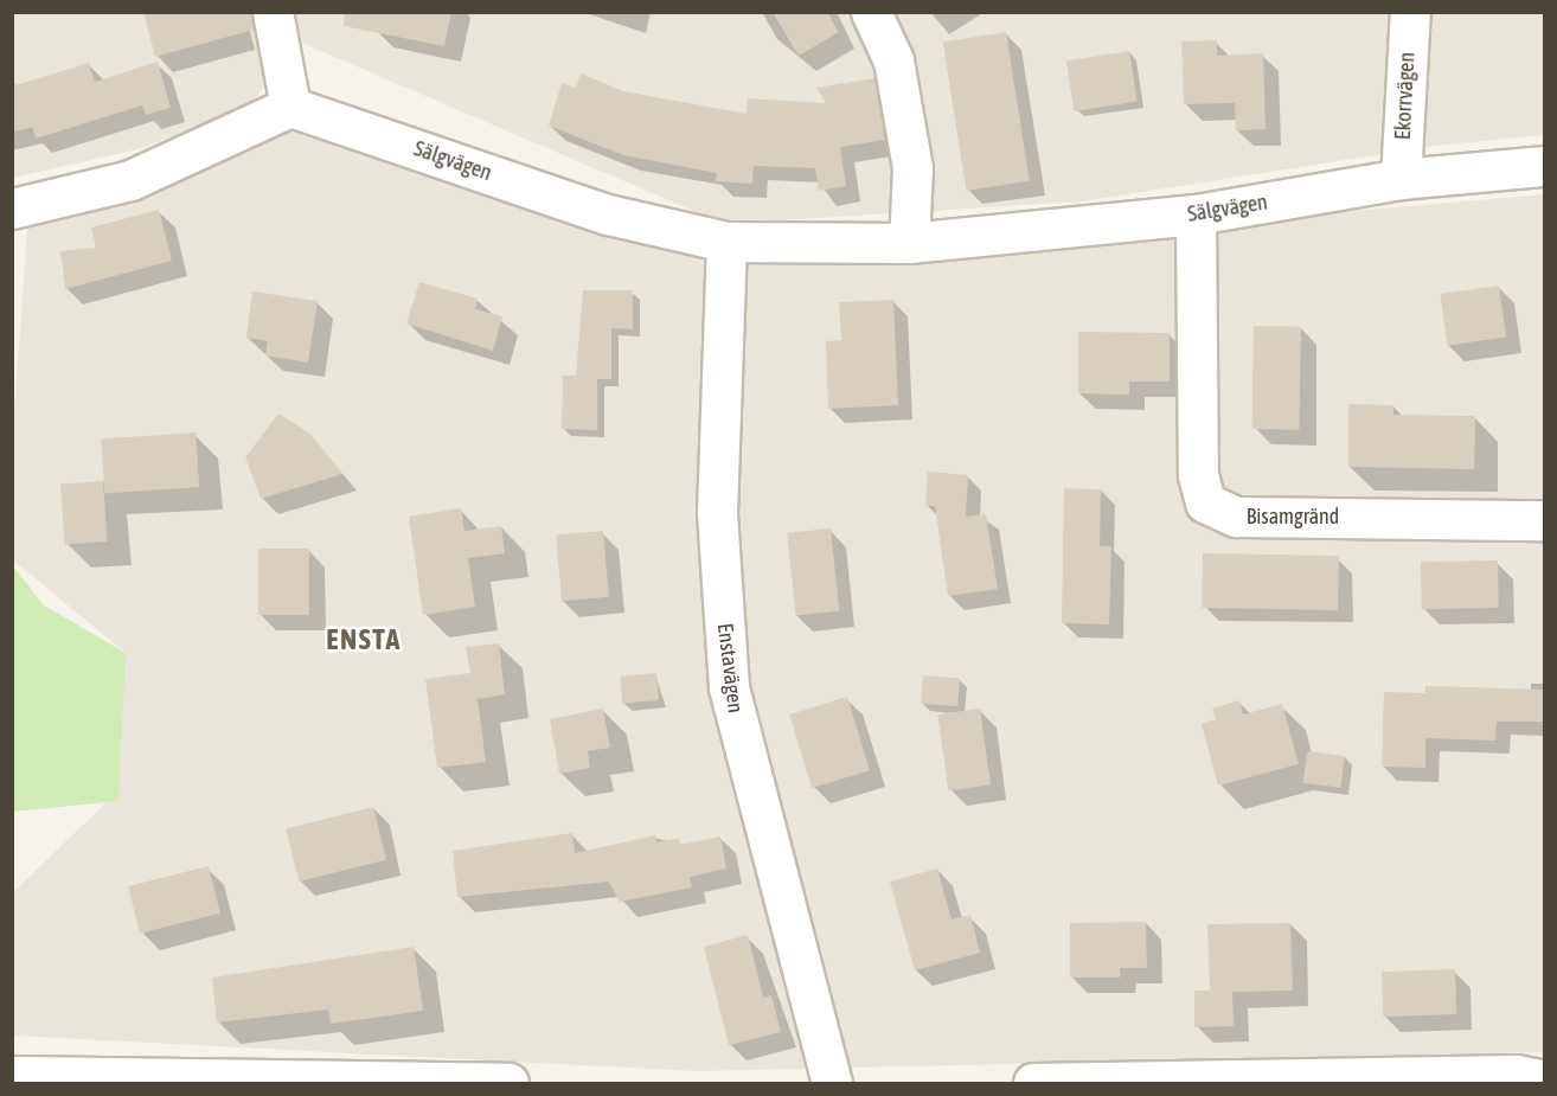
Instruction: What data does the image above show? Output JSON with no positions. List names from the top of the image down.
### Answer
{
  "streets": {
    "street": [
      "Ekorrvägen",
      "Sälgvägen",
      "Bisamgränd",
      "Enstavägen"
    ]
  },
  "crossings": [
    ["Ekorrvägen", "Sälgvägen"],
    ["Sälgvägen", "Bisamgränd"],
    ["Sälgvägen", "Enstavägen"]
  ],
  "districts": ["ENSTA"]
}
